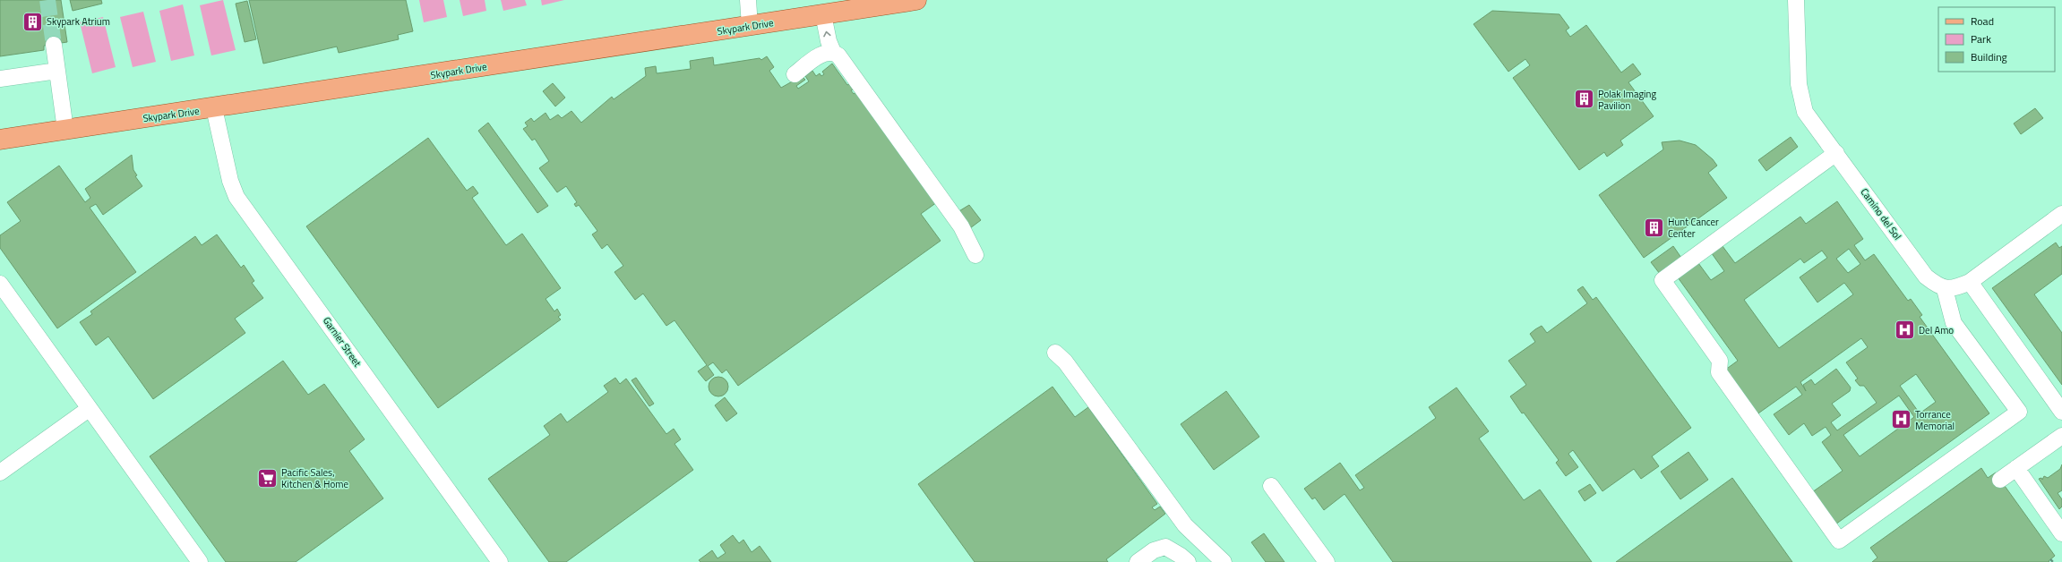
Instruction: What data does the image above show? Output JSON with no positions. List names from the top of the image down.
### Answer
{
  "streets": {
    "main road": ["Skypark Drive"],
    "street": ["Camino del Sol", "Garnier Street"]
  },
  "crossings": [
    ["Skypark Drive", "Garnier Street"]
  ],
  "places": {
    "building": ["Skypark Atrium", "Polak Imaging Pavilion", "Hunt Cancer Center"],
    "hospital": ["Del Amo", "Torrance Memorial"],
    "supermarket": ["Pacific Sales, Kitchen & Home"]
  },
  "legend": ["Road", "Park", "Building"]
}
